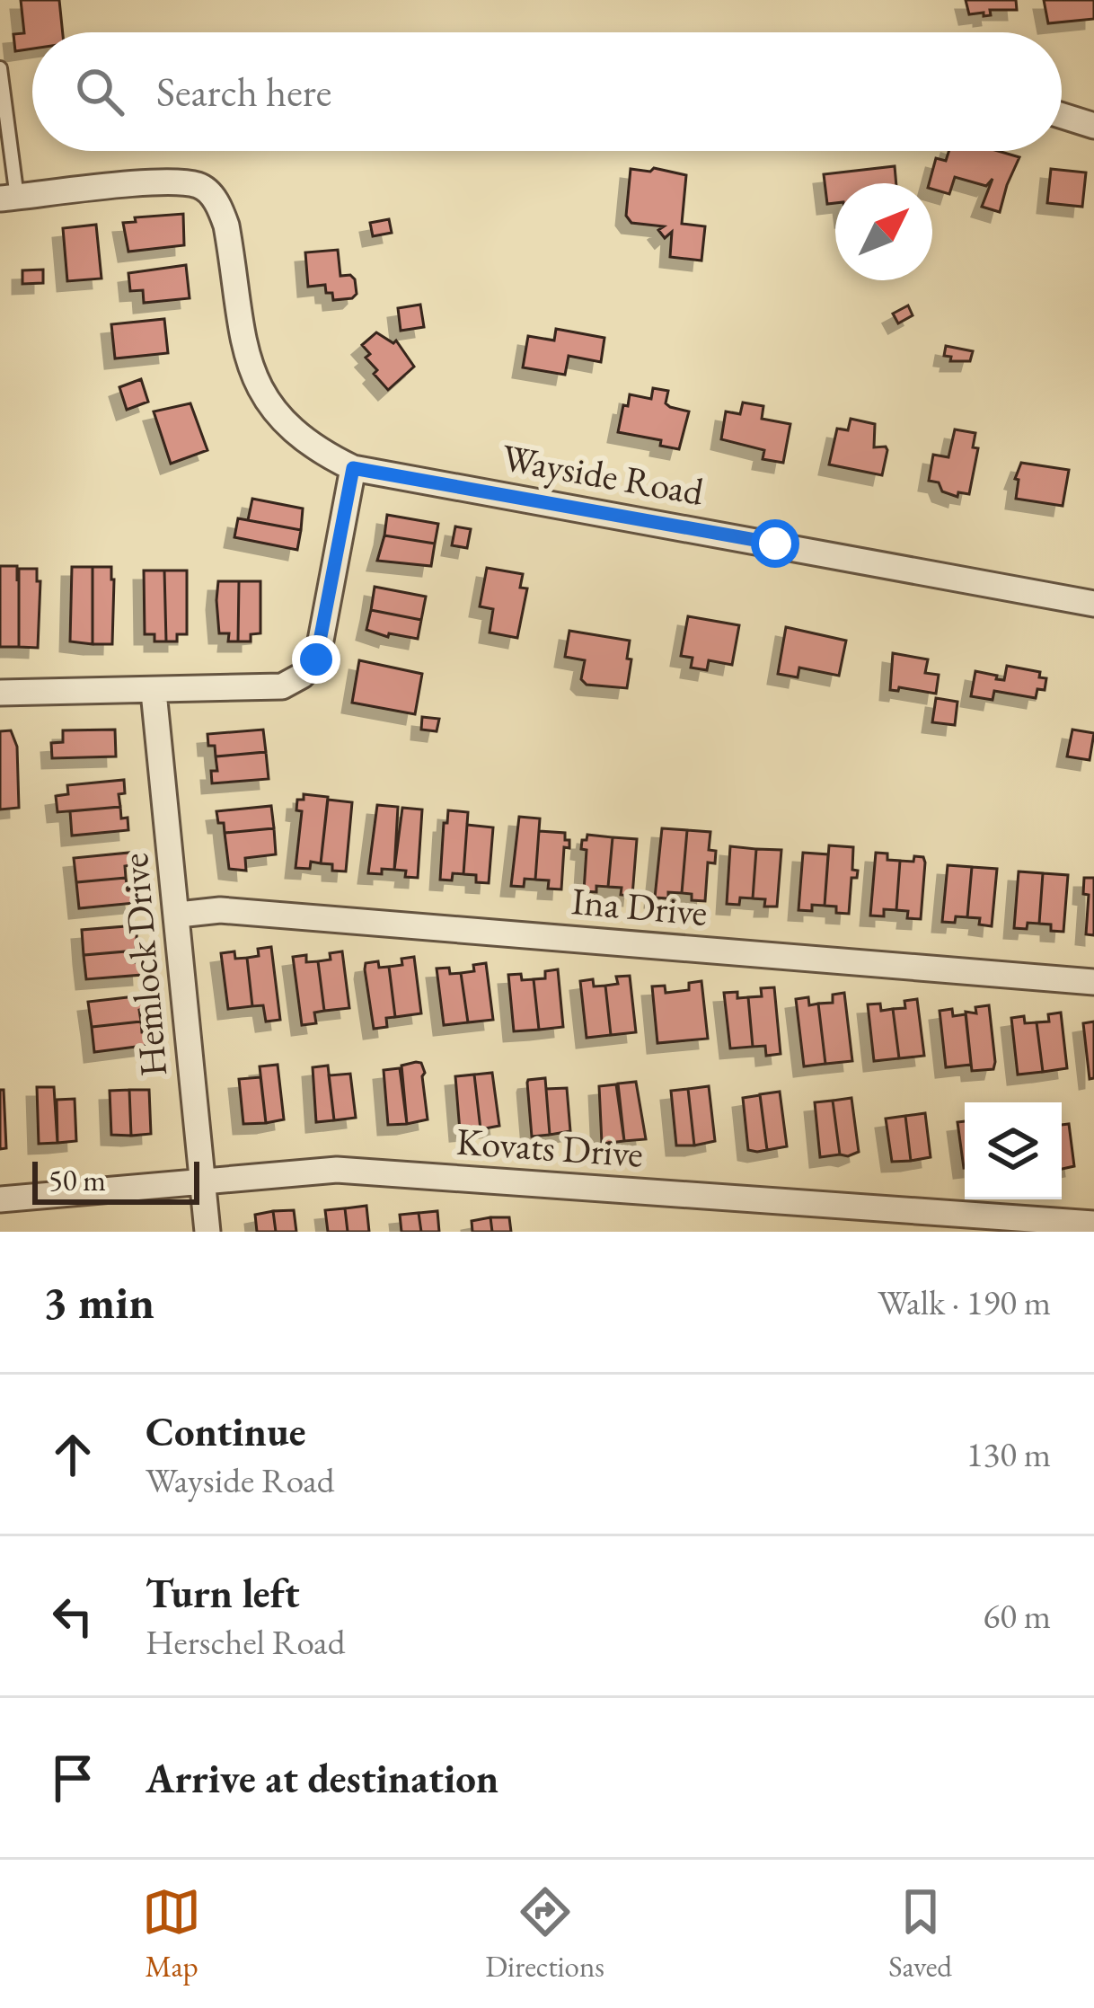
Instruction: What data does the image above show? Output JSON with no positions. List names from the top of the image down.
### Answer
{
  "streets": {
    "street": [
      "Wayside Road",
      "Ina Drive",
      "Hemlock Drive",
      "Kovats Drive"
    ]
  },
  "crossings": [
    ["Ina Drive", "Hemlock Drive"],
    ["Hemlock Drive", "Kovats Drive"]
  ],
  "scale_bar": "50 m",
  "north": "top right",
  "page": {
    "search": "Search here",
    "scale": "50 m",
    "heading": ["3 min", "Walk · 190 m"],
    "list": [
      ["Continue", "Wayside Road", "130 m"],
      ["Turn left", "Herschel Road", "60 m"],
      "Arrive at destination"
    ],
    "nav": ["Map", "Directions", "Saved"]
  }
}
